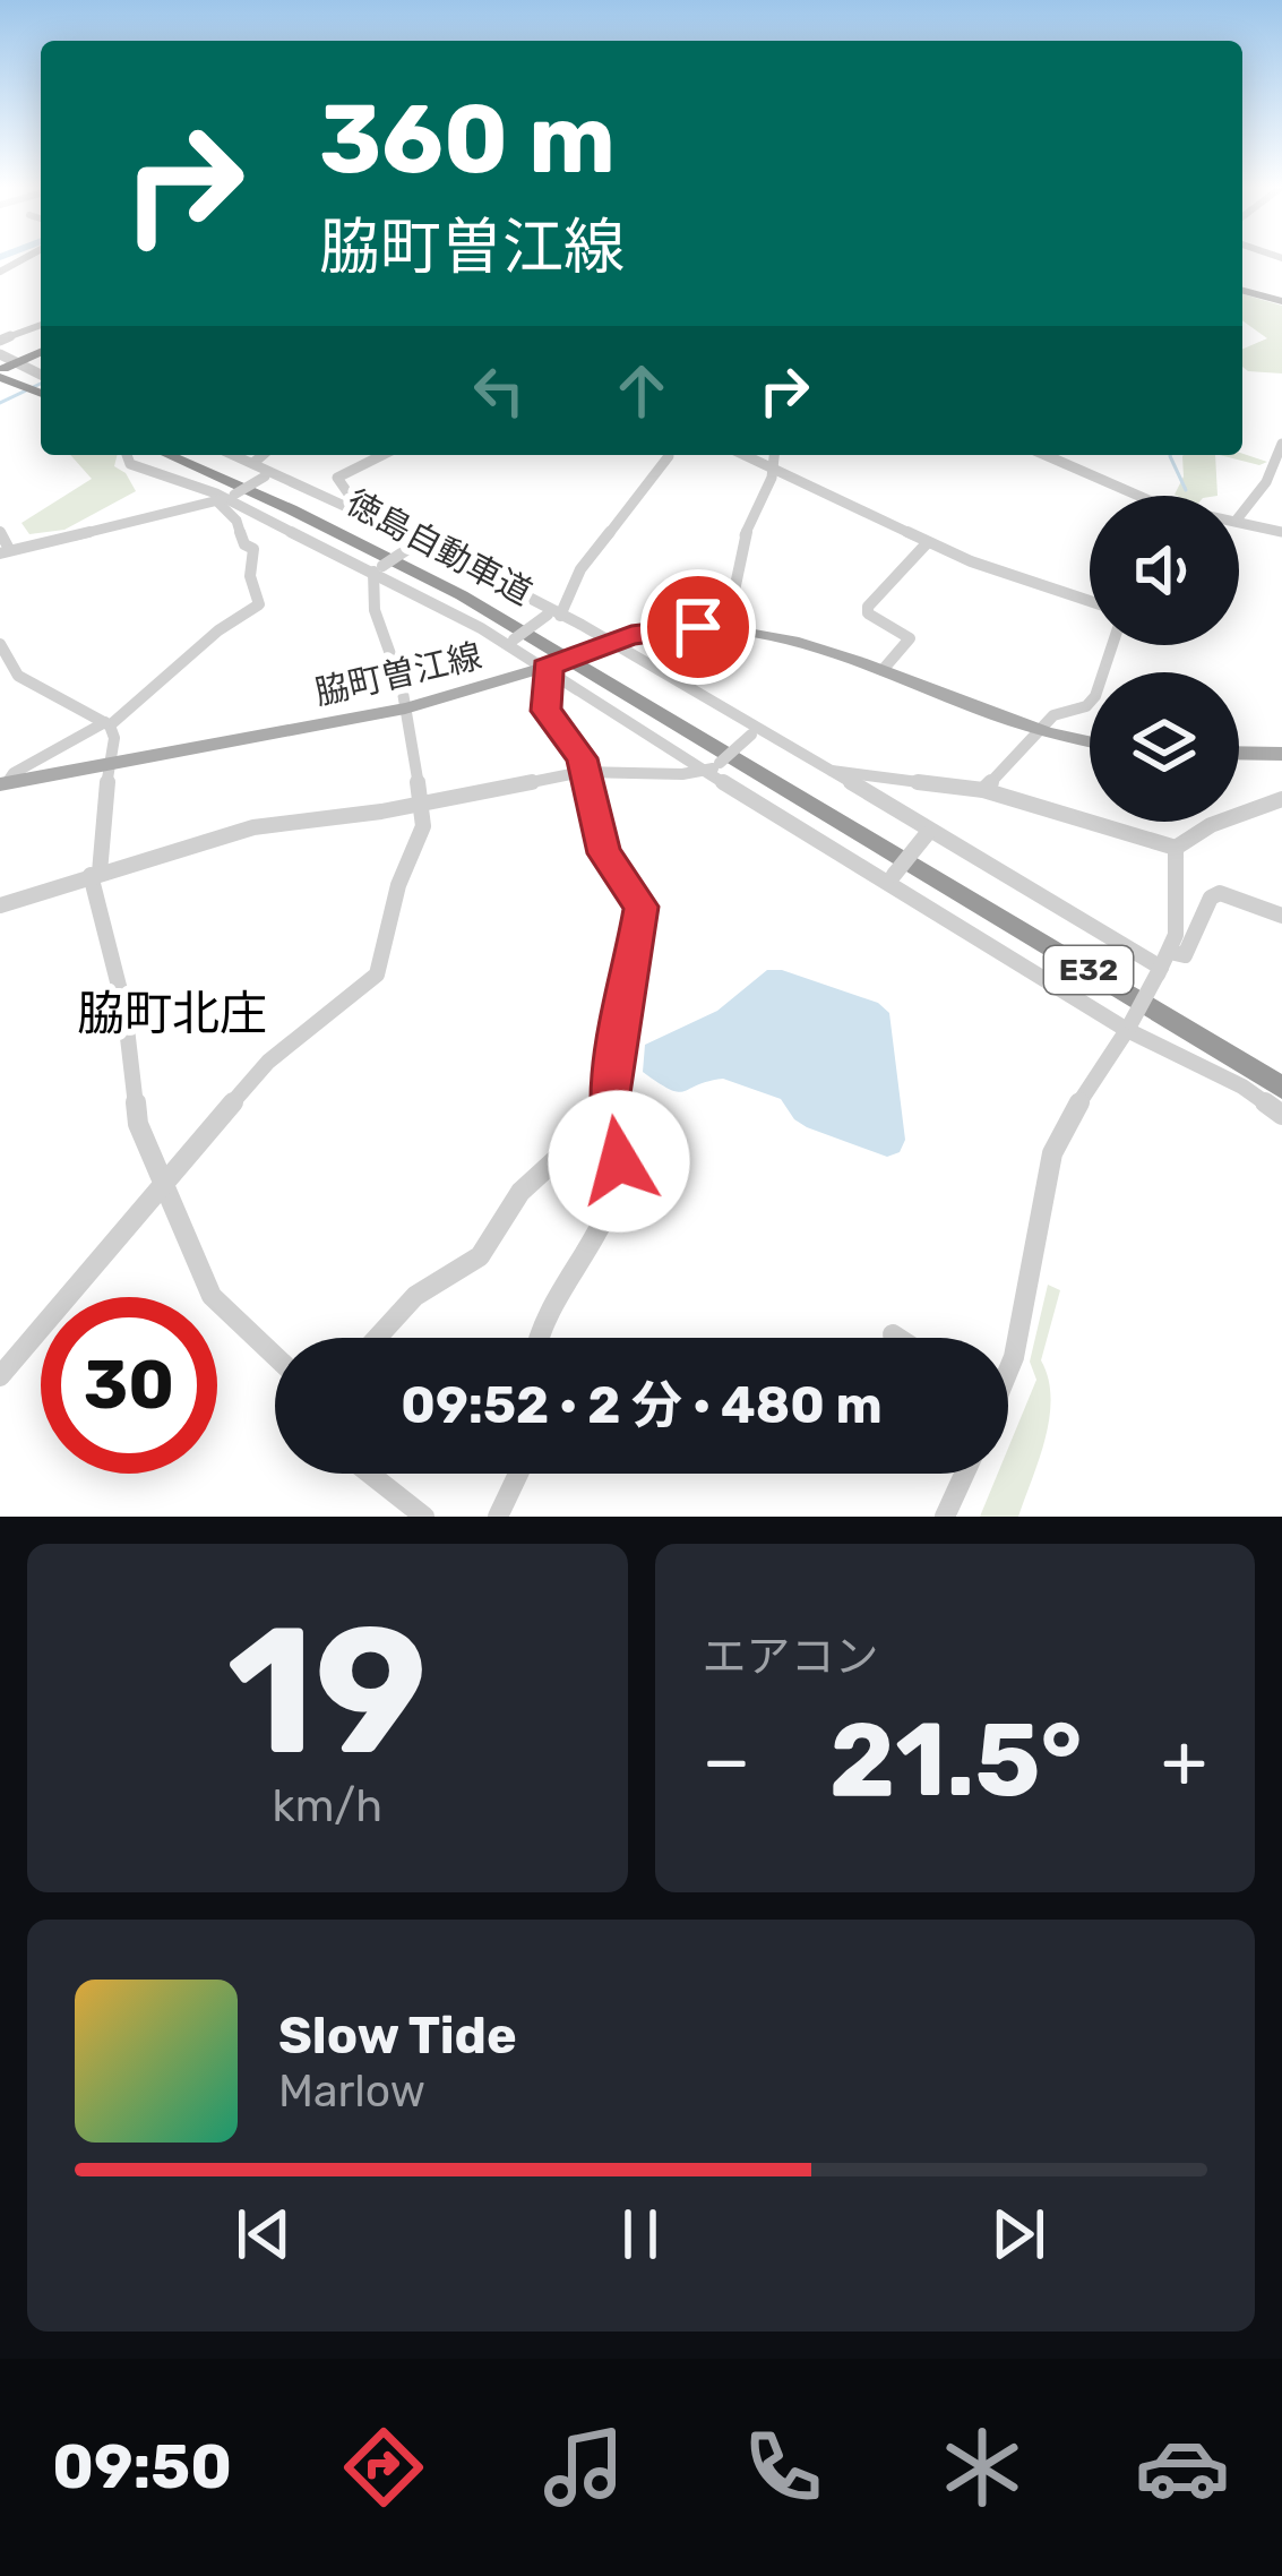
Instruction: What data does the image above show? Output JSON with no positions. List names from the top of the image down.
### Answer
{
  "streets": {
    "highway": ["徳島自動車道", "E32"],
    "main road": ["脇町曽江線"]
  },
  "districts": ["脇町北庄"],
  "page": {
    "turn": ["360 m", "脇町曽江線"],
    "limit": "30",
    "trip": "09:52 · 2 分 · 480 m",
    "tile": [
      ["19", "km/h"],
      "エアコン"
    ],
    "heat": ["−", "21.5°", "+"],
    "song": ["Slow Tide", "Marlow"],
    "tabs": "09:50"
  }
}
